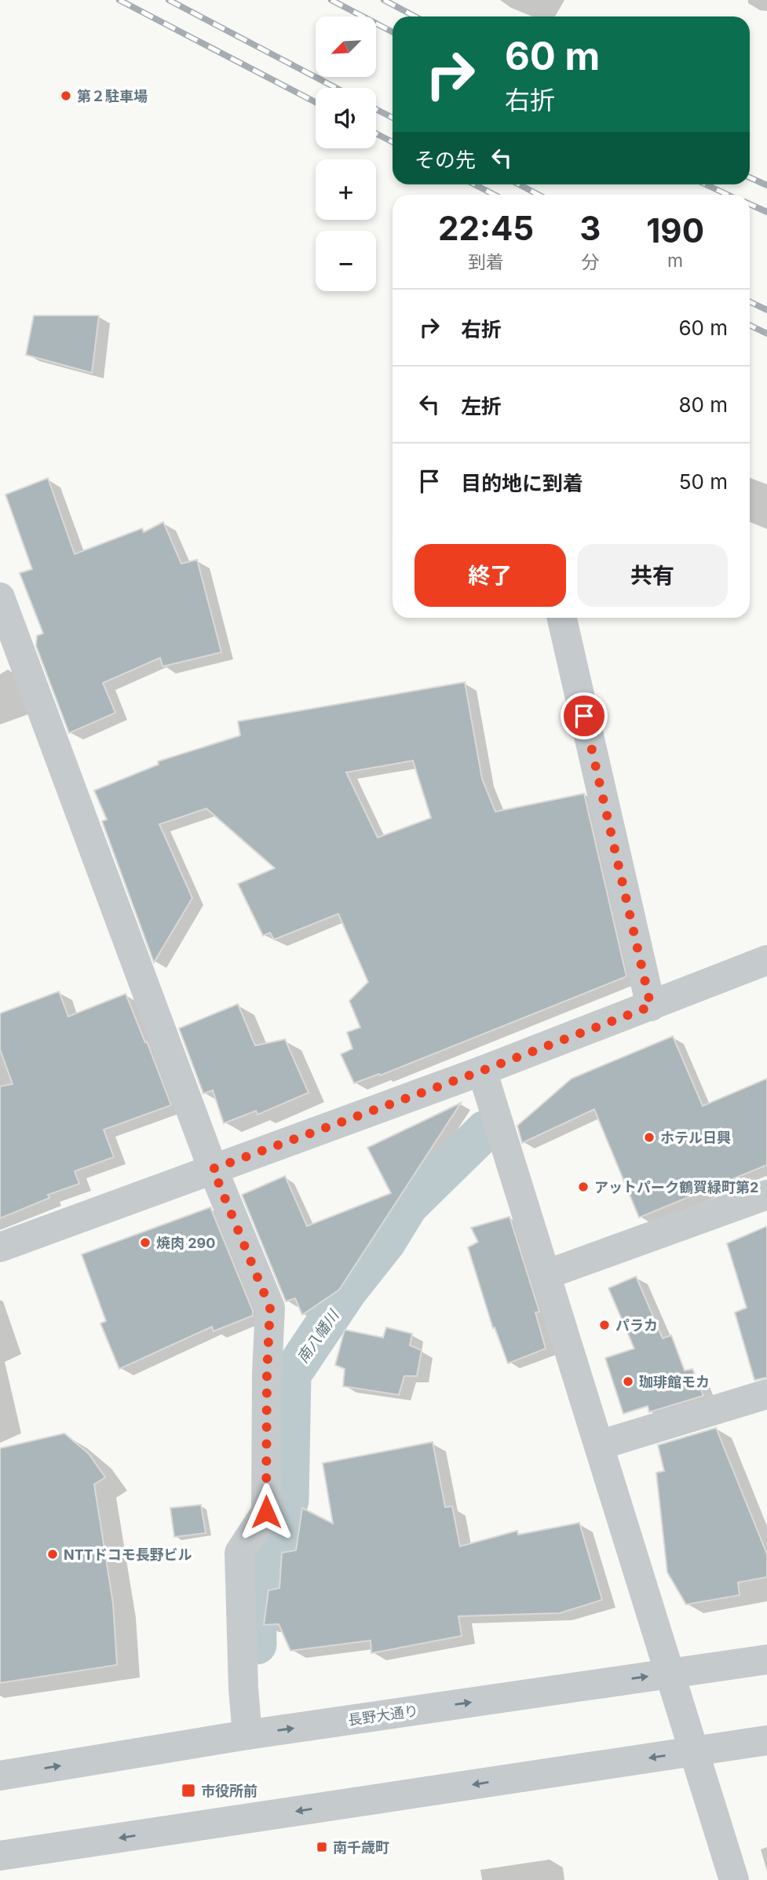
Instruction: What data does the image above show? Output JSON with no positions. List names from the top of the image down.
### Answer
{
  "streets": {
    "street": ["長野大通り"]
  },
  "water": ["南八幡川"],
  "places": {
    "other": [
      "第２駐車場",
      "ホテル日興",
      "アットパーク鶴賀緑町第2",
      "焼肉 290",
      "パラカ",
      "珈琲館モカ",
      "NTTドコモ長野ビル"
    ],
    "transit": ["市役所前", "南千歳町"]
  },
  "north": "bottom left",
  "page": {
    "map_buttons": ["+", "−"],
    "turn": ["60 m", "右折"],
    "then": "その先",
    "eta": [
      "22:45",
      "到着",
      "3",
      "分",
      "190",
      "m"
    ],
    "list": [
      {
        "name": "右折",
        "value": "60 m"
      },
      {
        "name": "左折",
        "value": "80 m"
      },
      {
        "name": "目的地に到着",
        "value": "50 m"
      }
    ],
    "buttons": ["終了", "共有"]
  }
}
